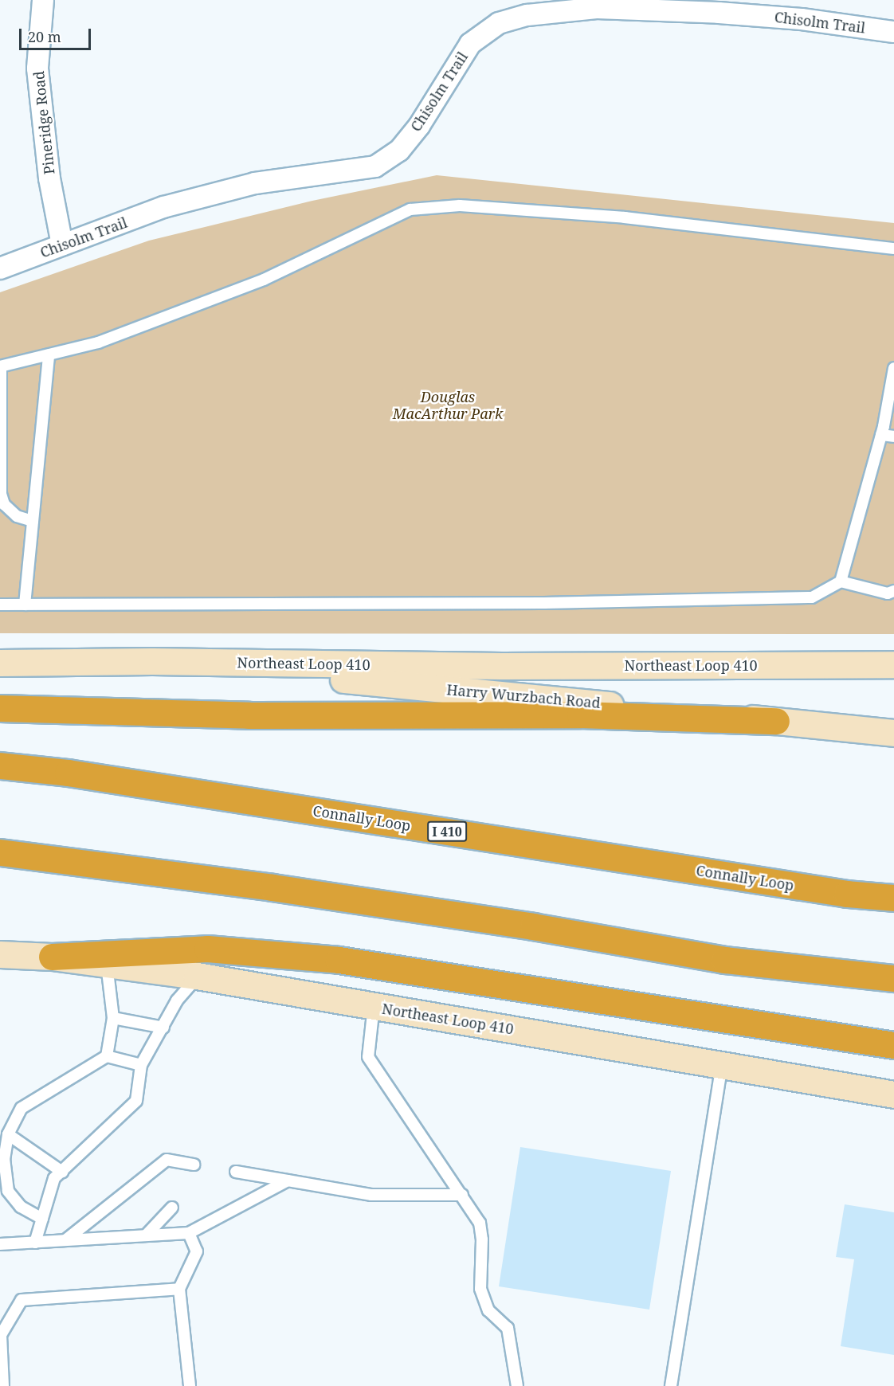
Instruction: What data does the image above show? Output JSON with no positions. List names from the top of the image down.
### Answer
{
  "streets": {
    "highway": ["Connally Loop", "I 410"],
    "main road": ["Northeast Loop 410", "Harry Wurzbach Road"],
    "street": ["Chisolm Trail", "Pineridge Road"]
  },
  "crossings": [
    ["Chisolm Trail", "Pineridge Road"],
    ["Northeast Loop 410", "Harry Wurzbach Road"]
  ],
  "parks": ["Douglas MacArthur Park"],
  "scale_bar": "20 m"
}
